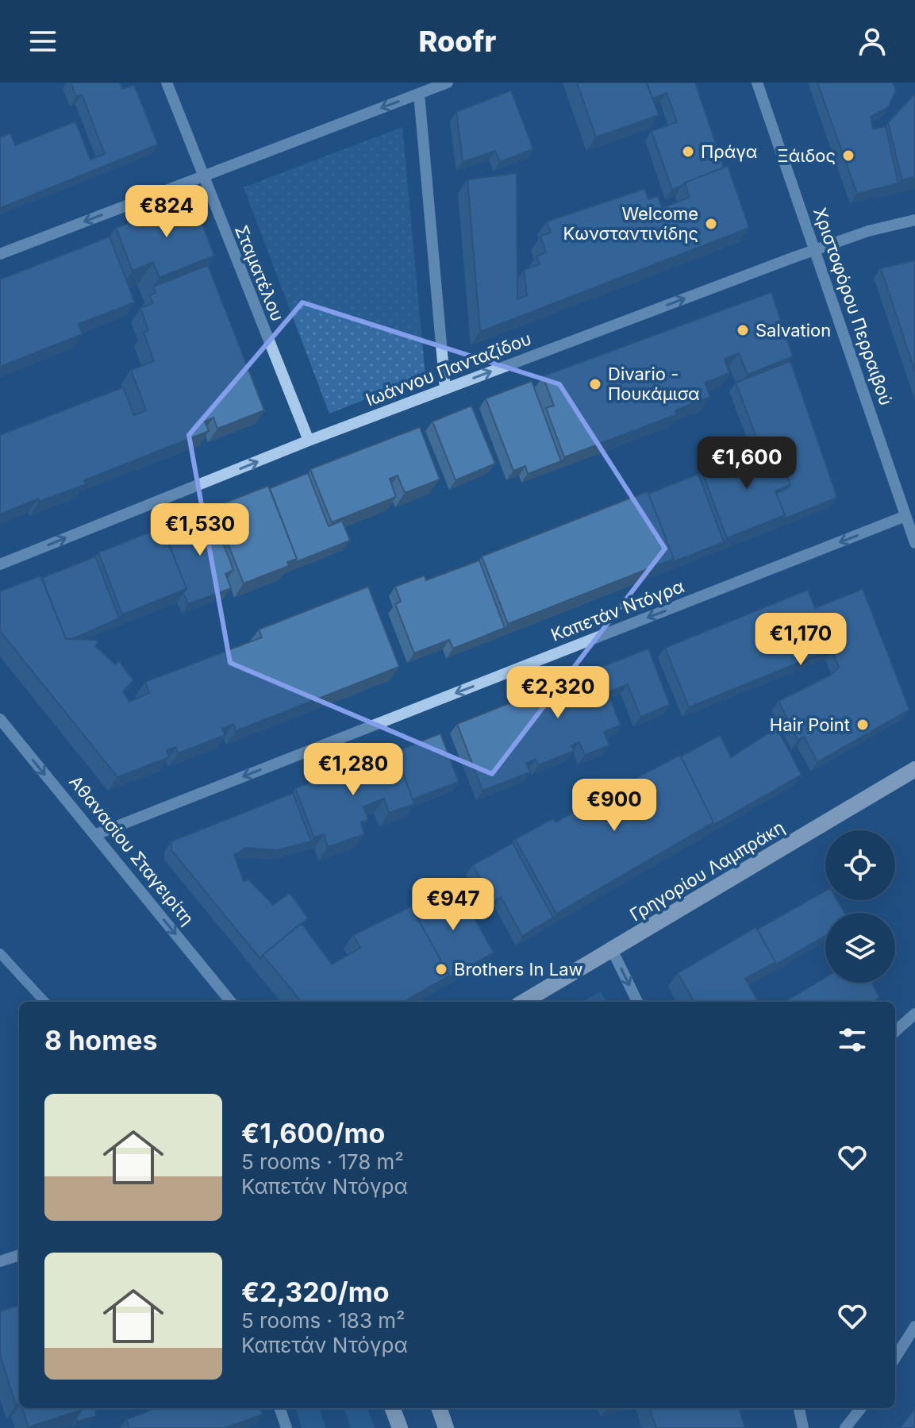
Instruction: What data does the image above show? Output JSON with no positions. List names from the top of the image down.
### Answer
{
  "streets": {
    "main road": ["Γρηγορίου Λαμπράκη"],
    "street": [
      "Σταματέλου",
      "Χριστοφόρου Περραιβού",
      "Ιωάννου Πανταζίδου",
      "Καπετάν Ντόγρα",
      "Αθανασίου Σταγειρίτη"
    ]
  },
  "crossings": [
    ["Σταματέλου", "Ιωάννου Πανταζίδου"],
    ["Χριστοφόρου Περραιβού", "Ιωάννου Πανταζίδου"],
    ["Χριστοφόρου Περραιβού", "Καπετάν Ντόγρα"],
    ["Καπετάν Ντόγρα", "Αθανασίου Σταγειρίτη"]
  ],
  "one_way": ["Ιωάννου Πανταζίδου", "Καπετάν Ντόγρα", "Αθανασίου Σταγειρίτη"],
  "places": [
    "Πράγα",
    "Ξάιδος",
    "Welcome Κωνσταντινίδης",
    "Salvation",
    "Divario - Πουκάμισα",
    "Hair Point",
    "Brothers In Law"
  ],
  "page": {
    "header": "Roofr",
    "price": [
      "€824",
      "€1,600",
      "€1,530",
      "€1,170",
      "€2,320",
      "€1,280",
      "€900",
      "€947"
    ],
    "heading": "8 homes",
    "list": [
      {
        "name": "€1,600/mo",
        "note": "5 rooms · 178 m² · Καπετάν Ντόγρα"
      },
      {
        "name": "€2,320/mo",
        "note": "5 rooms · 183 m² · Καπετάν Ντόγρα"
      }
    ]
  }
}
